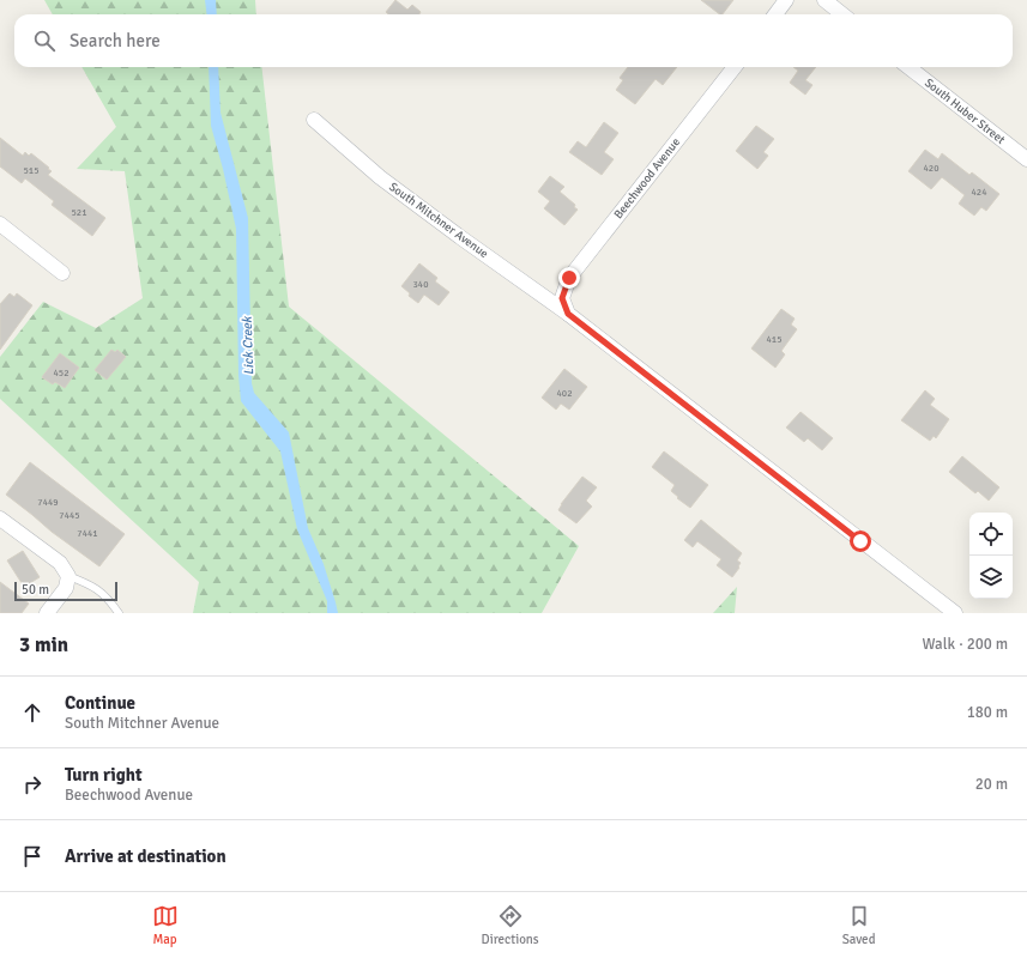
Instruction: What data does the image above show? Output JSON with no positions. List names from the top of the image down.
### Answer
{
  "streets": {
    "street": ["South Huber Street", "Beechwood Avenue", "South Mitchner Avenue"]
  },
  "crossings": [
    ["Beechwood Avenue", "South Mitchner Avenue"]
  ],
  "water": ["Lick Creek"],
  "house_numbers": [
    "420",
    "515",
    "424",
    "521",
    "340",
    "415",
    "452",
    "402",
    "7449",
    "7445",
    "7441"
  ],
  "scale_bar": "50 m",
  "page": {
    "search": "Search here",
    "scale": "50 m",
    "heading": ["3 min", "Walk · 200 m"],
    "list": [
      ["Continue", "South Mitchner Avenue", "180 m"],
      ["Turn right", "Beechwood Avenue", "20 m"],
      "Arrive at destination"
    ],
    "nav": ["Map", "Directions", "Saved"]
  }
}
